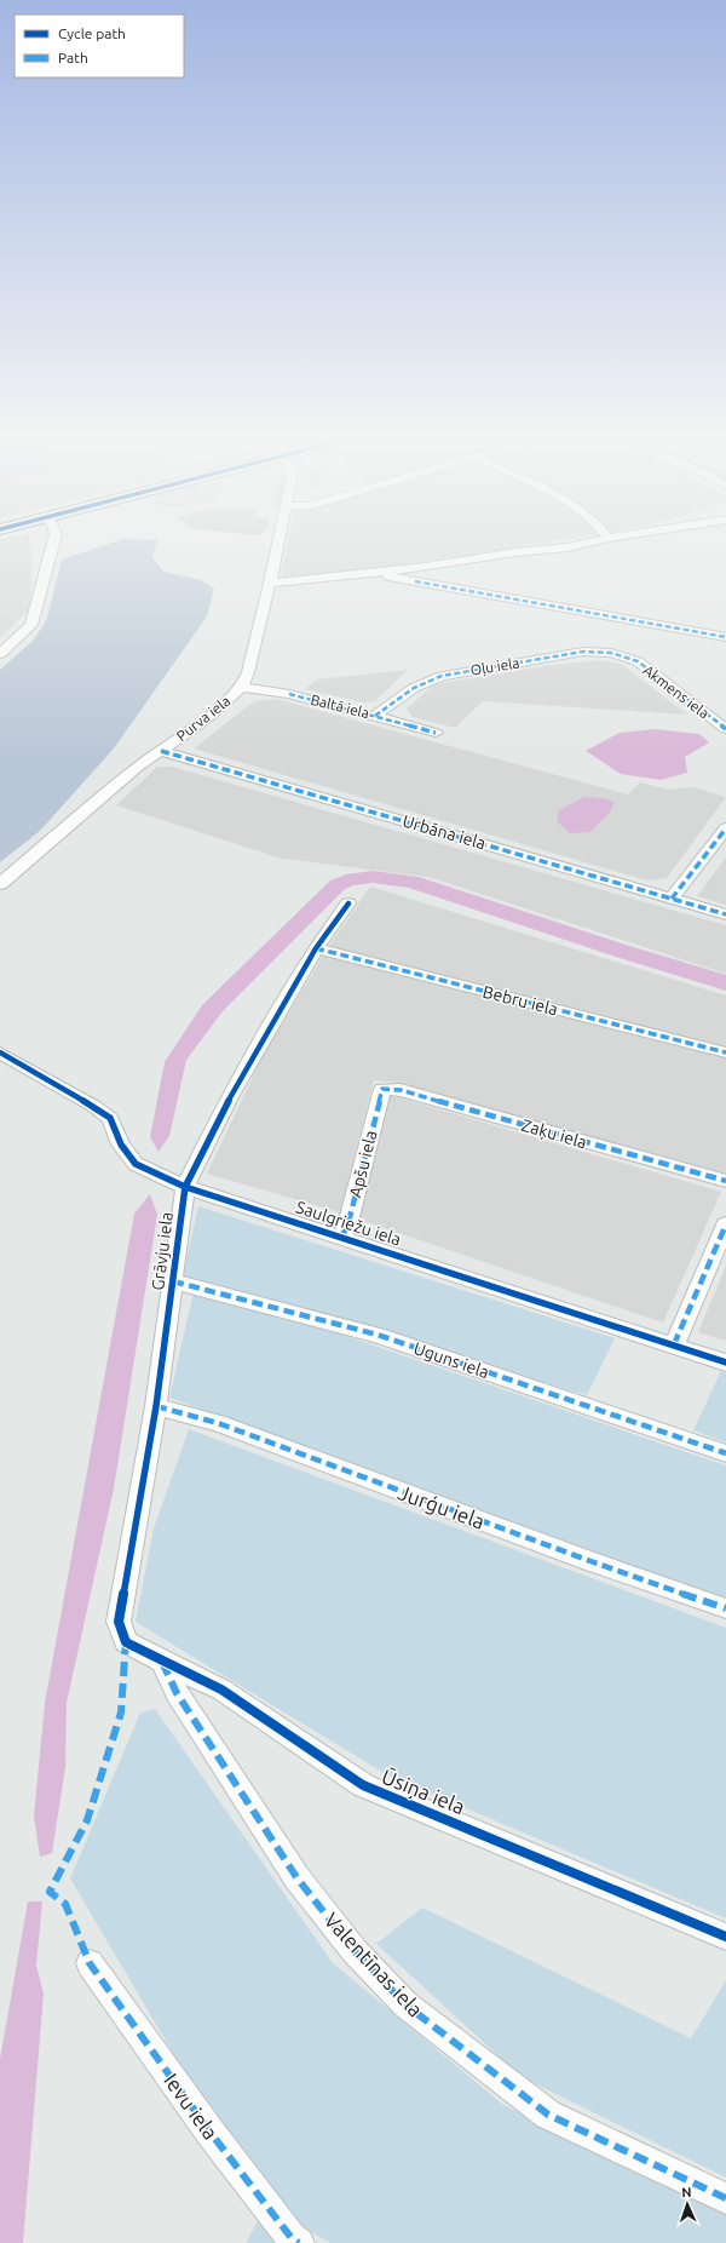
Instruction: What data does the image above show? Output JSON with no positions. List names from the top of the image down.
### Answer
{
  "streets": {
    "street": [
      "Oļu iela",
      "Akmens iela",
      "Baltā iela",
      "Purva iela",
      "Urbāna iela",
      "Bebru iela",
      "Zaķu iela",
      "Apšu iela",
      "Saulgriežu iela",
      "Grāvju iela",
      "Uguns iela",
      "Jurģu iela",
      "Ūsiņa iela",
      "Valentīnas iela",
      "Ievu iela"
    ]
  },
  "crossings": [
    ["Oļu iela", "Akmens iela"],
    ["Oļu iela", "Baltā iela"],
    ["Baltā iela", "Purva iela"],
    ["Purva iela", "Urbāna iela"],
    ["Bebru iela", "Grāvju iela"],
    ["Zaķu iela", "Apšu iela"],
    ["Apšu iela", "Saulgriežu iela"],
    ["Saulgriežu iela", "Grāvju iela"],
    ["Grāvju iela", "Uguns iela"],
    ["Grāvju iela", "Jurģu iela"],
    ["Grāvju iela", "Ūsiņa iela"],
    ["Ūsiņa iela", "Valentīnas iela"]
  ],
  "legend": ["Cycle path", "Path"],
  "north": "top"
}
